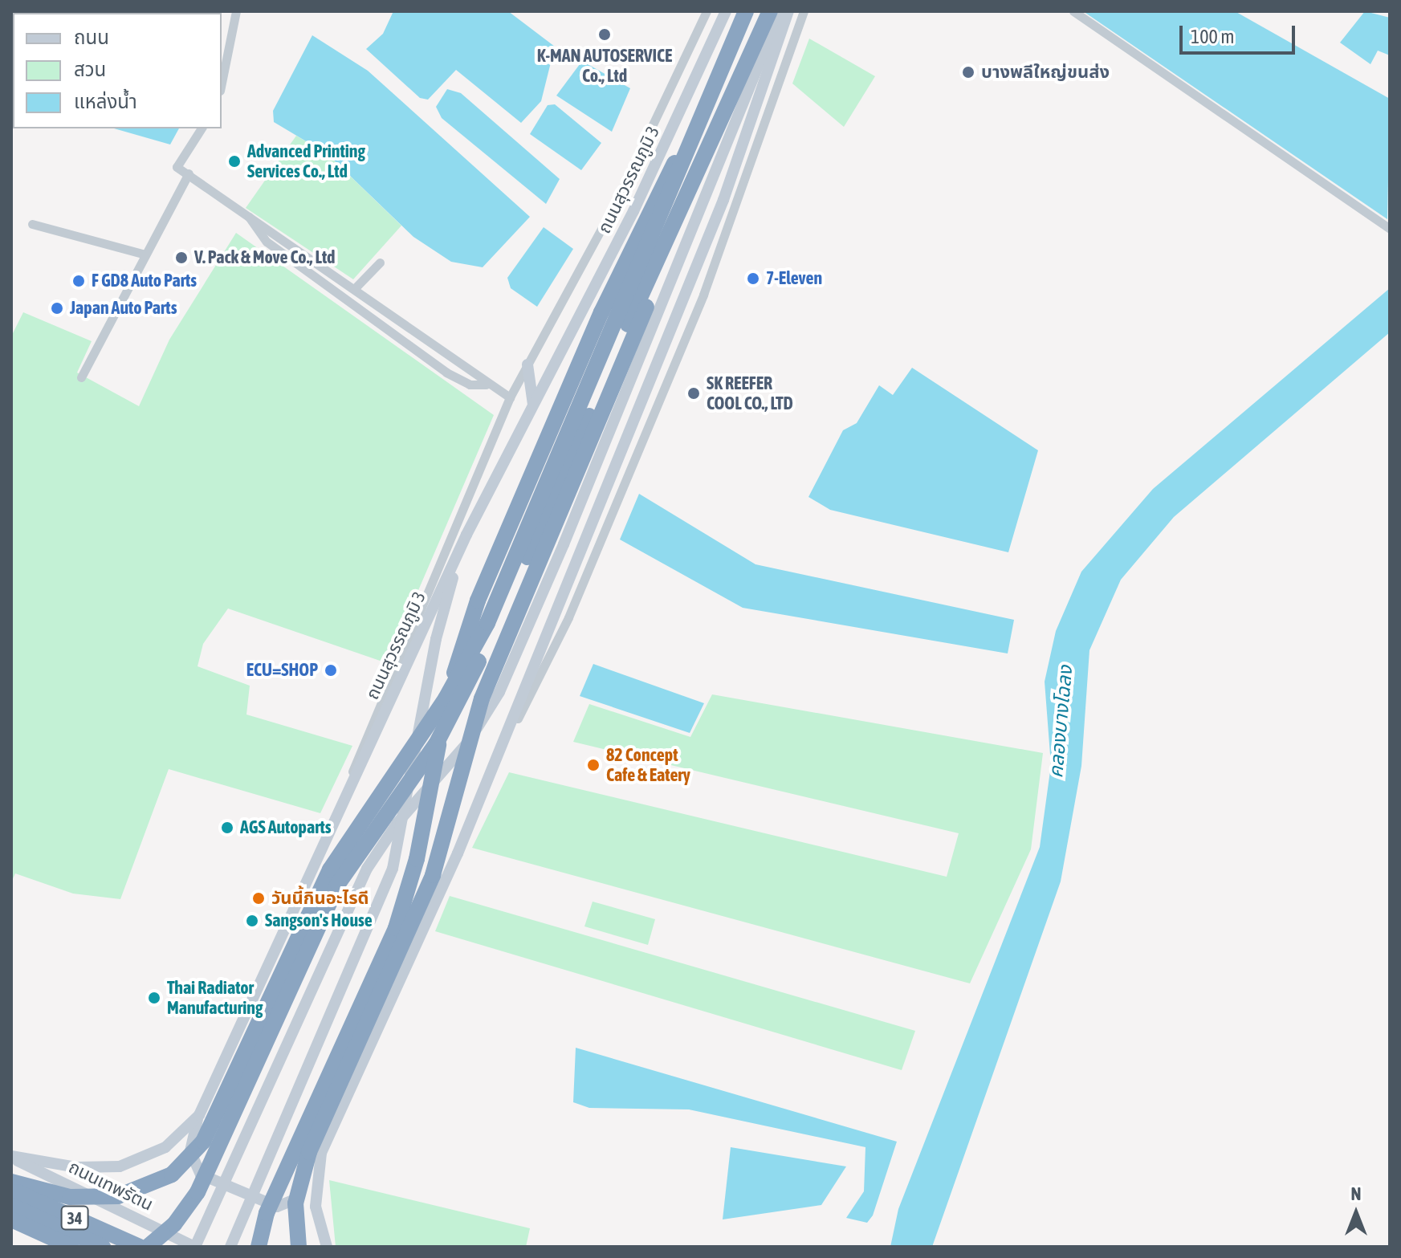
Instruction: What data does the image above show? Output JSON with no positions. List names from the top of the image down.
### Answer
{
  "streets": {
    "highway": ["34"],
    "main road": ["ถนนสุวรรณภูมิ 3", "ถนนเทพรัตน"]
  },
  "crossings": [
    ["ถนนสุวรรณภูมิ 3", "ถนนเทพรัตน"]
  ],
  "water": ["คลองบางโฉลง"],
  "places": [
    "K-MAN AUTOSERVICE Co., Ltd",
    "บางพลีใหญ่ขนส่ง",
    "Advanced Printing Services Co., Ltd",
    "V. Pack & Move Co., Ltd",
    "7-Eleven",
    "F GD8 Auto Parts",
    "Japan Auto Parts",
    "SK REEFER COOL CO., LTD",
    "ECU=SHOP",
    "82 Concept Cafe & Eatery",
    "AGS Autoparts",
    "วันนี้กินอะไรดี",
    "Sangson's House",
    "Thai Radiator Manufacturing"
  ],
  "legend": ["ถนน", "สวน", "แหล่งน้ำ"],
  "scale_bar": "100 m",
  "north": "top"
}
